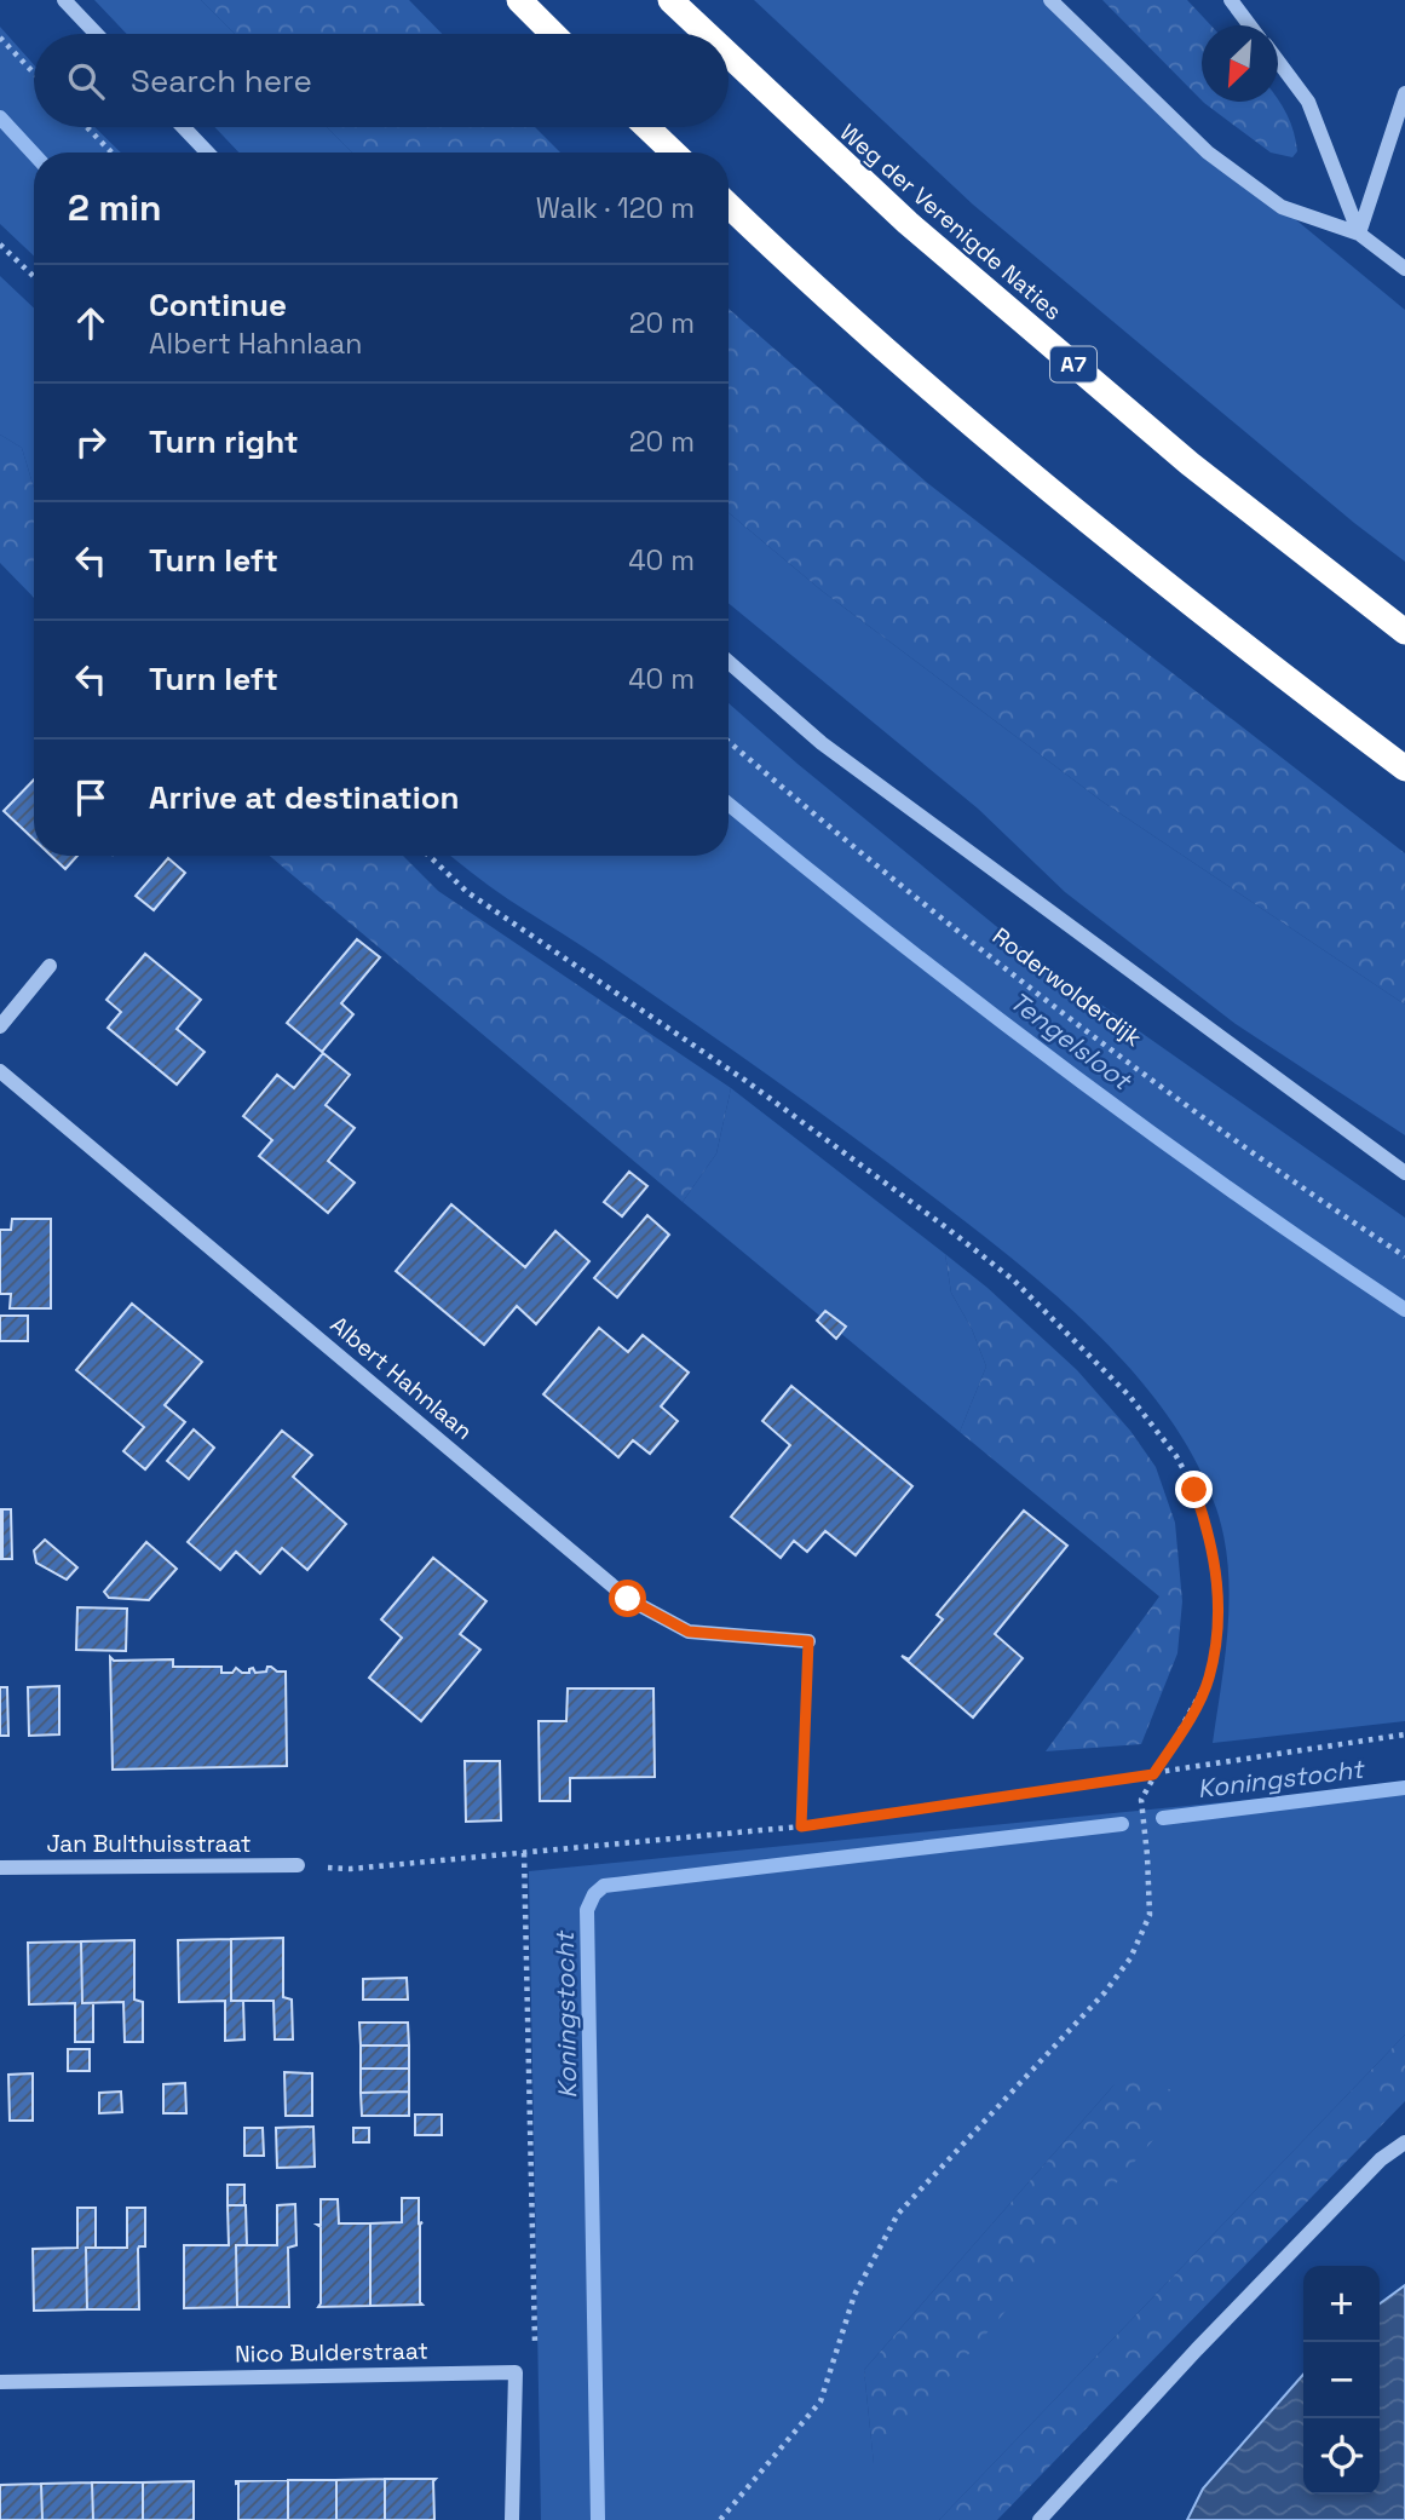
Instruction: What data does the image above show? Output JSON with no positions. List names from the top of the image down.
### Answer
{
  "streets": {
    "highway": ["Weg der Verenigde Naties", "A7"],
    "street": ["Albert Hahnlaan", "Jan Bulthuisstraat", "Nico Bulderstraat"],
    "path": ["Roderwolderdijk"]
  },
  "water": ["Tengelsloot", "Koningstocht"],
  "north": "bottom left",
  "page": {
    "search": "Search here",
    "heading": ["2 min", "Walk · 120 m"],
    "list": [
      ["Continue", "Albert Hahnlaan", "20 m"],
      ["Turn right", "20 m"],
      ["Turn left", "40 m"],
      ["Turn left", "40 m"],
      "Arrive at destination"
    ],
    "map_buttons": ["+", "−"]
  }
}
